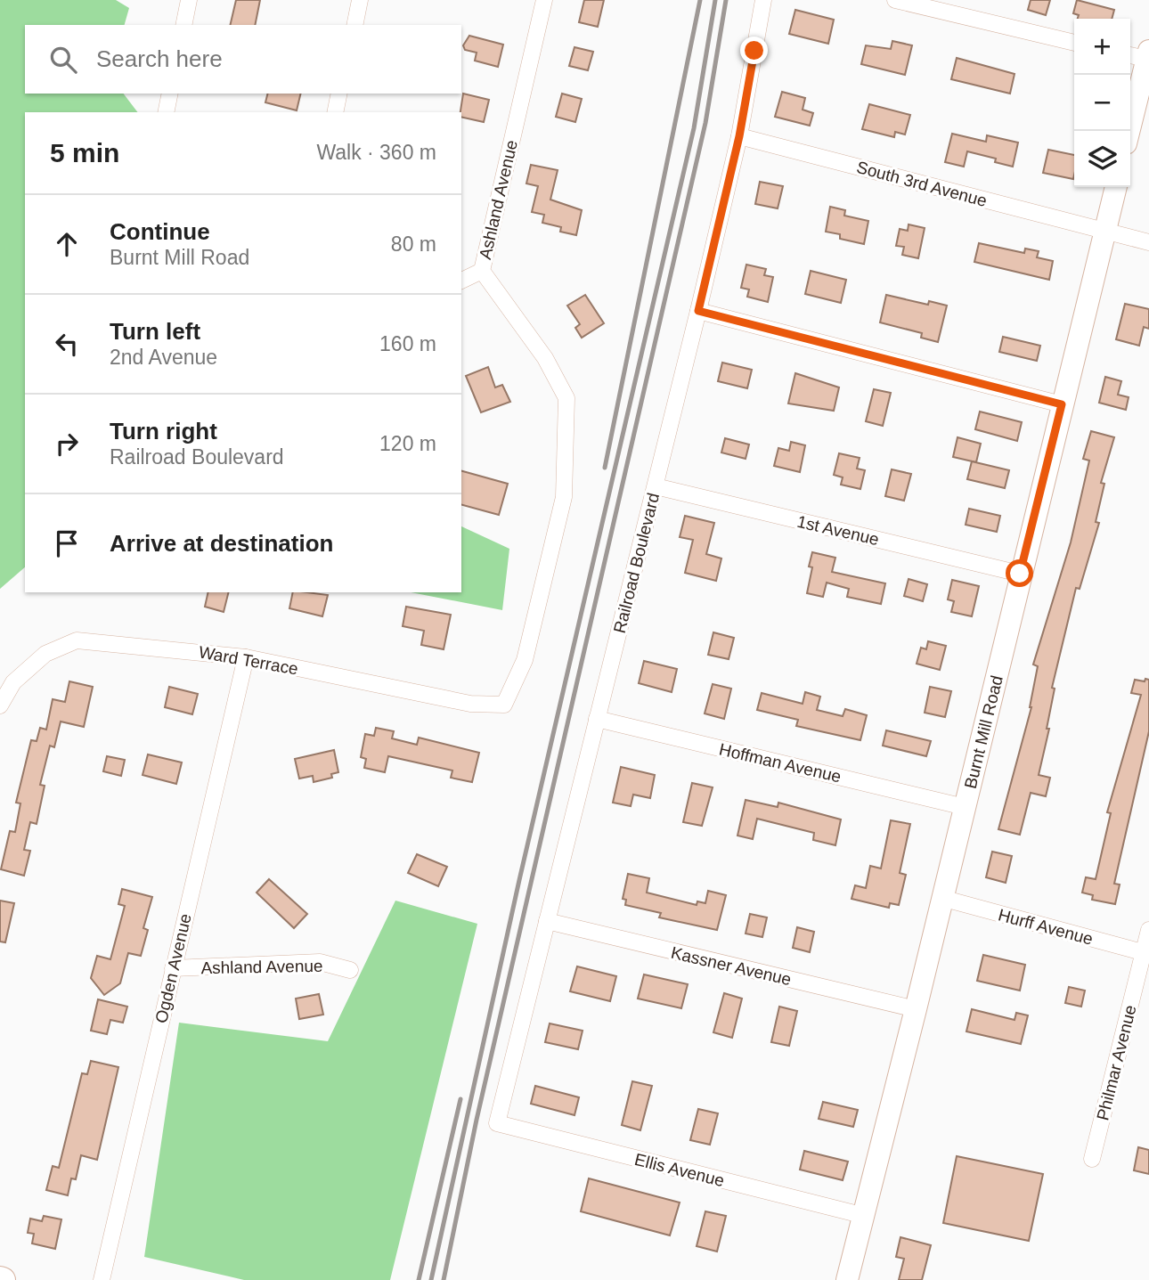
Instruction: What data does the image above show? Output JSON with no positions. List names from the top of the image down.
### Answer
{
  "streets": {
    "main road": ["Burnt Mill Road"],
    "street": [
      "South 3rd Avenue",
      "Ashland Avenue",
      "1st Avenue",
      "Railroad Boulevard",
      "Ward Terrace",
      "Hoffman Avenue",
      "Hurff Avenue",
      "Kassner Avenue",
      "Ogden Avenue",
      "Philmar Avenue",
      "Ellis Avenue"
    ]
  },
  "crossings": [
    ["South 3rd Avenue", "Railroad Boulevard"],
    ["South 3rd Avenue", "Burnt Mill Road"],
    ["Ashland Avenue", "Ward Terrace"],
    ["Ashland Avenue", "Ogden Avenue"],
    ["1st Avenue", "Railroad Boulevard"],
    ["1st Avenue", "Burnt Mill Road"],
    ["Railroad Boulevard", "Hoffman Avenue"],
    ["Railroad Boulevard", "Kassner Avenue"],
    ["Railroad Boulevard", "Ellis Avenue"],
    ["Ward Terrace", "Ogden Avenue"],
    ["Burnt Mill Road", "Hoffman Avenue"],
    ["Burnt Mill Road", "Hurff Avenue"],
    ["Burnt Mill Road", "Kassner Avenue"],
    ["Burnt Mill Road", "Ellis Avenue"],
    ["Hurff Avenue", "Philmar Avenue"]
  ],
  "page": {
    "map_buttons": ["+", "−"],
    "search": "Search here",
    "heading": ["5 min", "Walk · 360 m"],
    "list": [
      ["Continue", "Burnt Mill Road", "80 m"],
      ["Turn left", "2nd Avenue", "160 m"],
      ["Turn right", "Railroad Boulevard", "120 m"],
      "Arrive at destination"
    ]
  }
}
